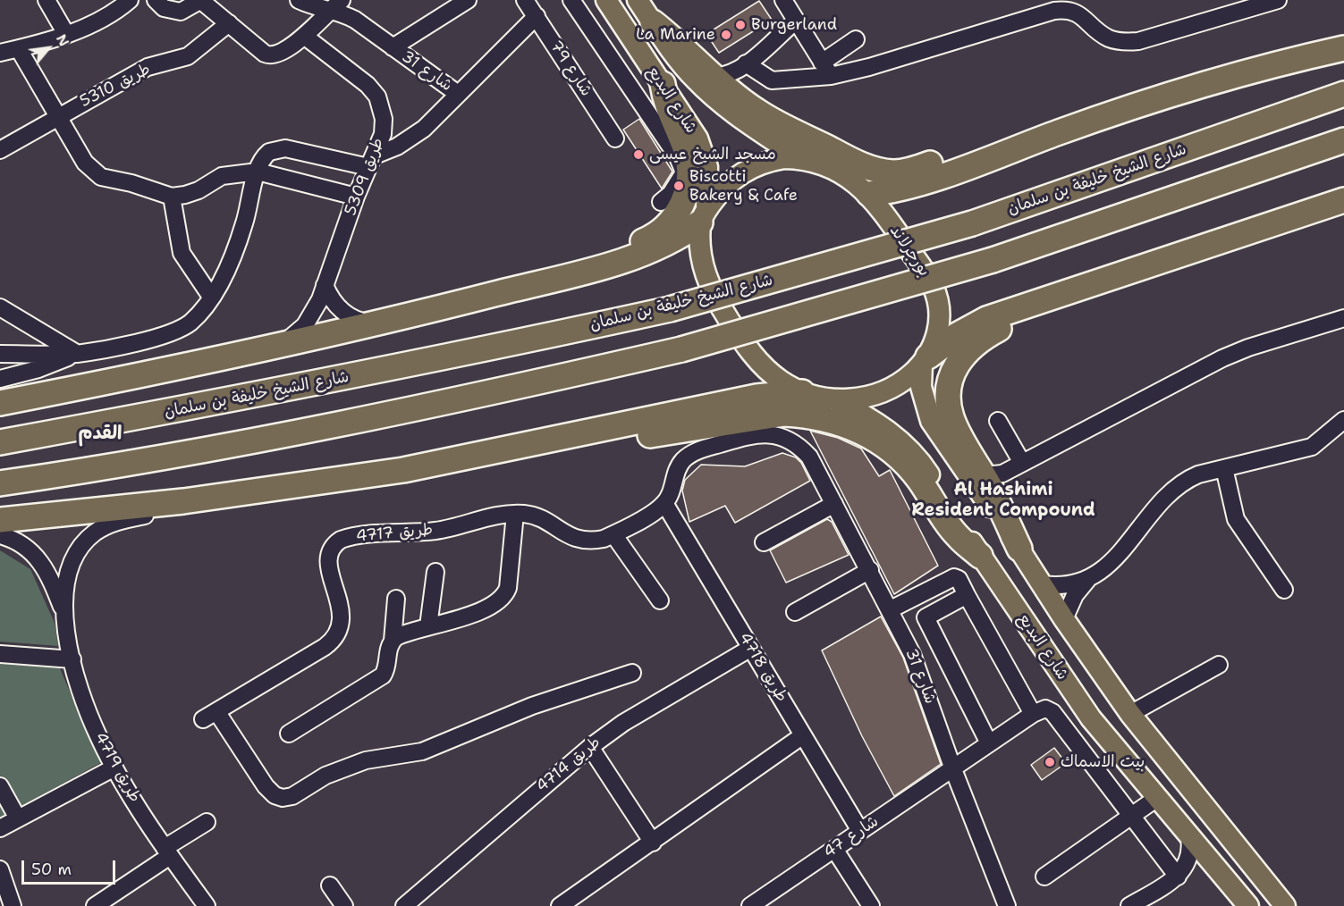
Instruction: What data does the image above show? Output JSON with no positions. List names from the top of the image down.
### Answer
{
  "streets": {
    "highway": ["شارع الشيخ خليفة بن سلمان"],
    "main road": ["شارع البديع", "بورجرلاند"],
    "street": [
      "شارع 79",
      "شارع 31",
      "طريق 5310",
      "طريق 5309",
      "طريق 4717",
      "طريق 4718",
      "طريق 4714",
      "طريق 4719",
      "شارع 47"
    ]
  },
  "crossings": [
    ["شارع 79", "شارع 31"],
    ["شارع 31", "طريق 4717"],
    ["شارع 31", "طريق 4718"],
    ["شارع 31", "شارع 47"],
    ["شارع البديع", "بورجرلاند"],
    ["طريق 4717", "طريق 4718"],
    ["طريق 4718", "طريق 4714"],
    ["طريق 4718", "شارع 47"]
  ],
  "districts": ["القدم", "Al Hashimi Resident Compound"],
  "places": [
    "Burgerland",
    "La Marine",
    "مسجد الشيخ عيسى",
    "Biscotti Bakery & Cafe",
    "بيت الاسماك"
  ],
  "scale_bar": "50 m",
  "north": "top right"
}
